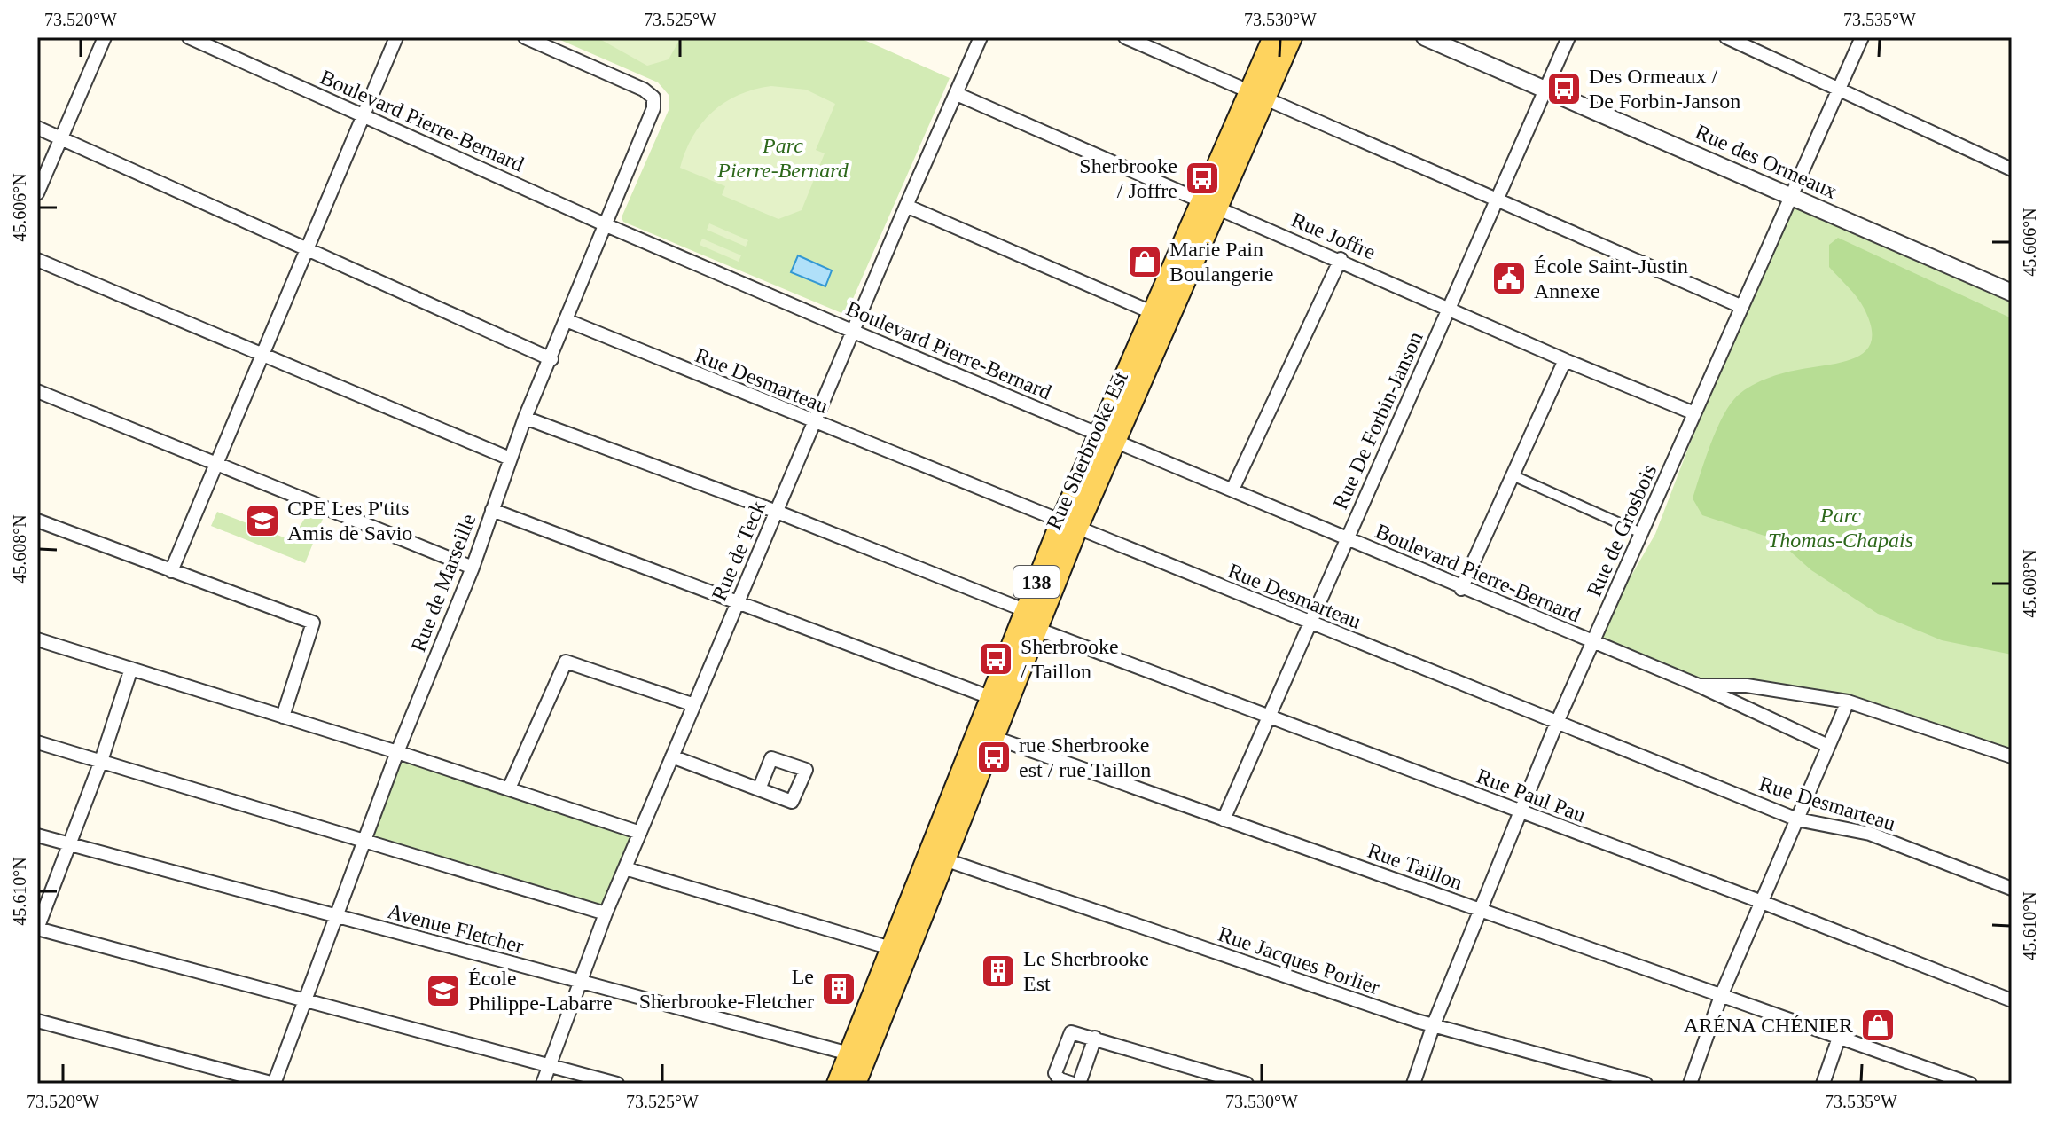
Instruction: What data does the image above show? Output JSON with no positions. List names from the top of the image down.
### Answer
{
  "streets": {
    "main road": ["Rue Sherbrooke Est", "138"],
    "street": [
      "Boulevard Pierre-Bernard",
      "Rue des Ormeaux",
      "Rue Joffre",
      "Rue Desmarteau",
      "Rue De Forbin-Janson",
      "Rue de Grosbois",
      "Rue de Teck",
      "Rue de Marseille",
      "Rue Paul Pau",
      "Rue Taillon",
      "Avenue Fletcher",
      "Rue Jacques Porlier"
    ]
  },
  "crossings": [
    ["Boulevard Pierre-Bernard", "Rue De Forbin-Janson"],
    ["Boulevard Pierre-Bernard", "Rue Sherbrooke Est"],
    ["Boulevard Pierre-Bernard", "Rue de Grosbois"],
    ["Boulevard Pierre-Bernard", "Rue de Teck"],
    ["Boulevard Pierre-Bernard", "Rue de Marseille"],
    ["Rue des Ormeaux", "Rue De Forbin-Janson"],
    ["Rue des Ormeaux", "Rue de Grosbois"],
    ["Rue Joffre", "Rue De Forbin-Janson"],
    ["Rue Joffre", "Rue Sherbrooke Est"],
    ["Rue Joffre", "Rue de Grosbois"],
    ["Rue Joffre", "Rue de Teck"],
    ["Rue Desmarteau", "Rue De Forbin-Janson"],
    ["Rue Desmarteau", "Rue Sherbrooke Est"],
    ["Rue Desmarteau", "Rue de Grosbois"],
    ["Rue Desmarteau", "Rue de Teck"],
    ["Rue Desmarteau", "Rue de Marseille"],
    ["Rue De Forbin-Janson", "Rue Paul Pau"],
    ["Rue De Forbin-Janson", "Rue Taillon"],
    ["Rue Sherbrooke Est", "Rue Paul Pau"],
    ["Rue Sherbrooke Est", "Rue Taillon"],
    ["Rue Sherbrooke Est", "Avenue Fletcher"],
    ["Rue Sherbrooke Est", "Rue Jacques Porlier"],
    ["Rue de Grosbois", "Rue Paul Pau"],
    ["Rue de Grosbois", "Rue Taillon"],
    ["Rue de Grosbois", "Rue Jacques Porlier"],
    ["Rue de Teck", "Rue Paul Pau"],
    ["Rue de Teck", "Avenue Fletcher"],
    ["Rue de Marseille", "Rue Paul Pau"],
    ["Rue de Marseille", "Avenue Fletcher"]
  ],
  "parks": ["Parc Pierre-Bernard", "Parc Thomas-Chapais"],
  "places": {
    "bus stop": [
      "Des Ormeaux / De Forbin-Janson",
      "Sherbrooke / Joffre",
      "Sherbrooke / Taillon",
      "rue Sherbrooke est / rue Taillon"
    ],
    "shop": ["Marie Pain Boulangerie", "ARÉNA CHÉNIER"],
    "public building": ["École Saint-Justin Annexe"],
    "school or university": ["CPE Les P'tits Amis de Savio", "École Philippe-Labarre"],
    "building": ["Le Sherbrooke Est", "Le Sherbrooke-Fletcher"]
  },
  "coordinates": [
    "73.520°W",
    "73.525°W",
    "73.530°W",
    "73.535°W",
    "45.606°N",
    "45.608°N",
    "45.610°N"
  ]
}
